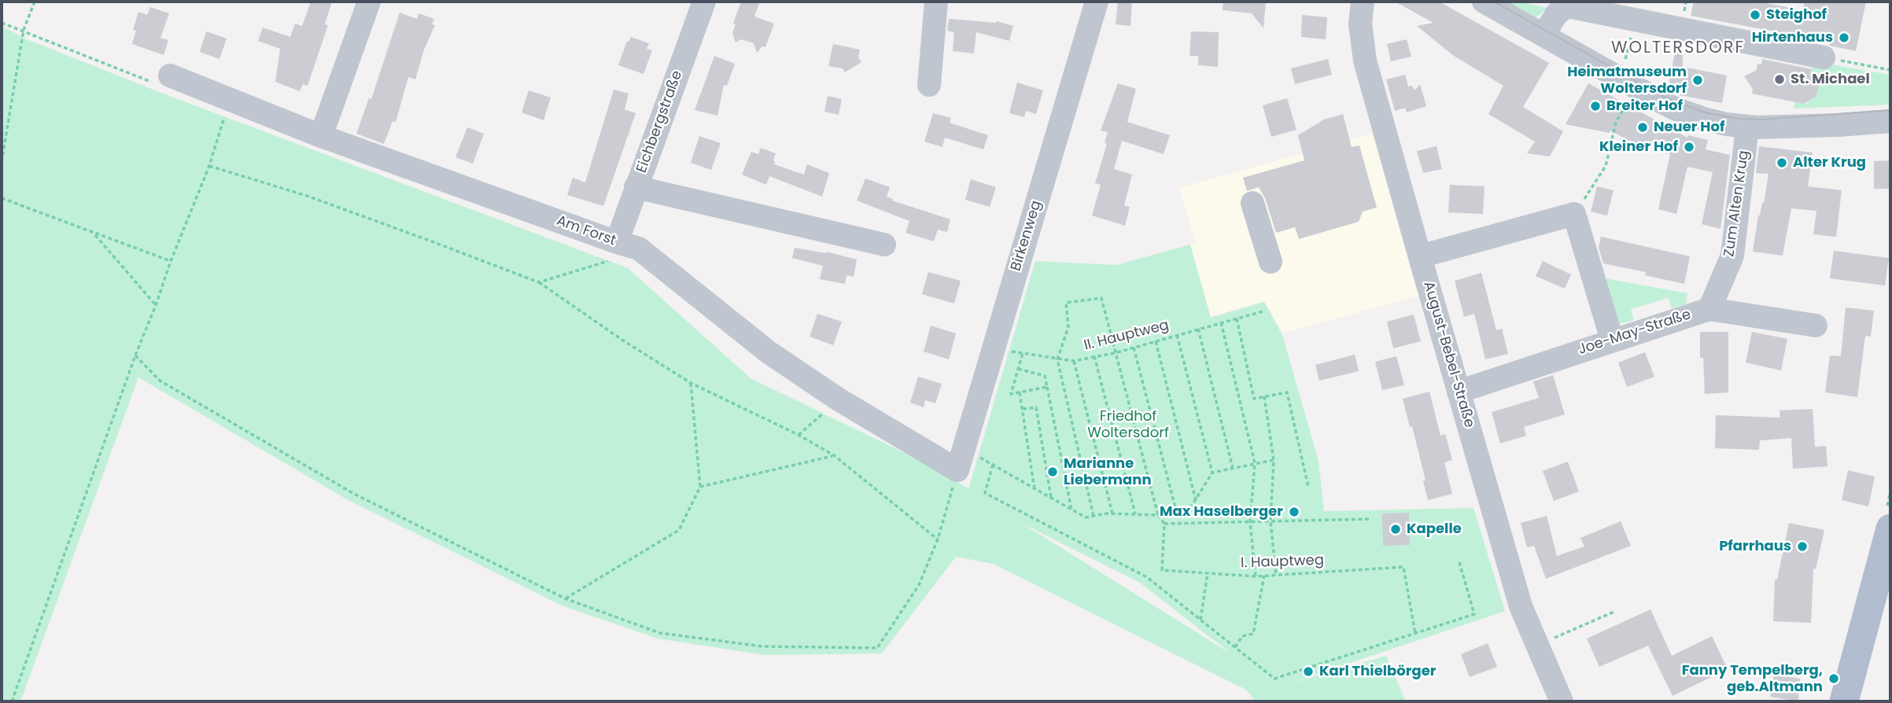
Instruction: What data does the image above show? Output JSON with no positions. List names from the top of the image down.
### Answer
{
  "streets": {
    "street": [
      "Eichbergstraße",
      "Zum Alten Krug",
      "Am Forst",
      "Birkenweg",
      "Joe-May-Straße",
      "August-Bebel-Straße"
    ],
    "path": ["II. Hauptweg", "I. Hauptweg"]
  },
  "crossings": [
    ["Eichbergstraße", "Am Forst"],
    ["Zum Alten Krug", "Joe-May-Straße"],
    ["Am Forst", "Birkenweg"],
    ["Birkenweg", "II. Hauptweg"],
    ["Joe-May-Straße", "August-Bebel-Straße"]
  ],
  "districts": ["WOLTERSDORF"],
  "parks": ["Friedhof Woltersdorf"],
  "places": [
    "Steighof",
    "Hirtenhaus",
    "St. Michael",
    "Heimatmuseum Woltersdorf",
    "Breiter Hof",
    "Neuer Hof",
    "Kleiner Hof",
    "Alter Krug",
    "Marianne Liebermann",
    "Max Haselberger",
    "Kapelle",
    "Pfarrhaus",
    "Karl Thielbörger",
    "Fanny Tempelberg, geb.Altmann"
  ]
}
